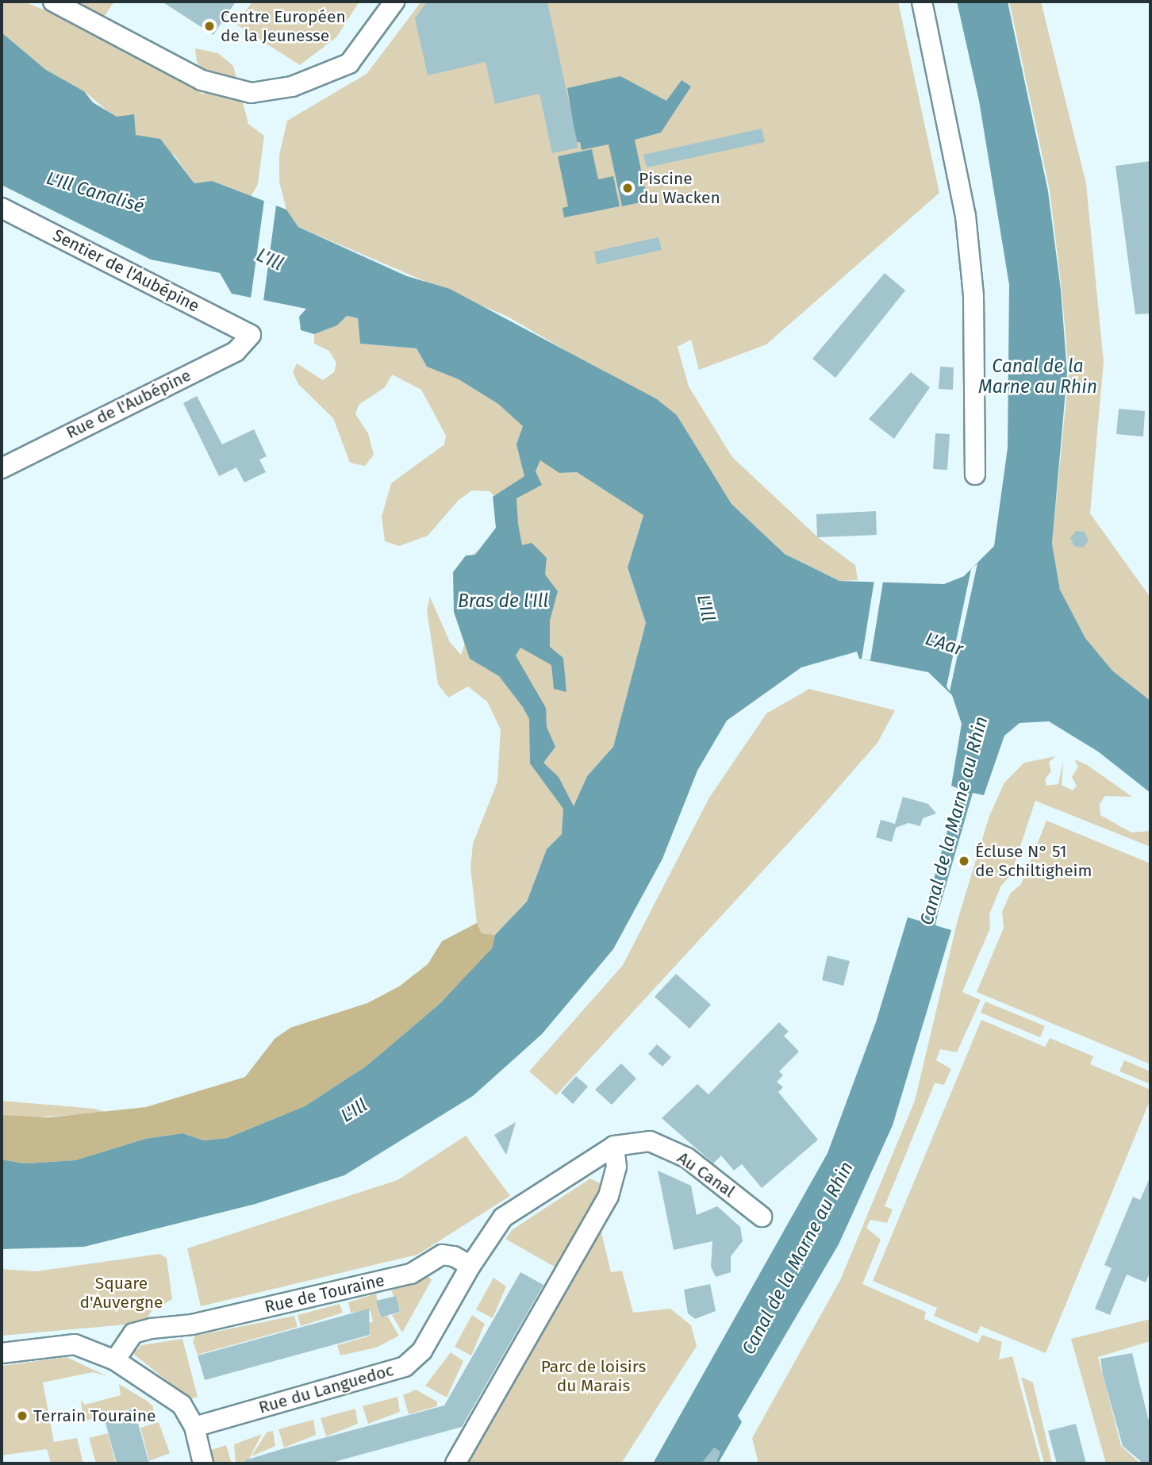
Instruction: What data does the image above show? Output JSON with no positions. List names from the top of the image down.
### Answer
{
  "streets": {
    "street": [
      "Sentier de l'Aubépine",
      "Rue de l'Aubépine",
      "Au Canal",
      "Rue de Touraine",
      "Rue du Languedoc"
    ]
  },
  "crossings": [
    ["Sentier de l'Aubépine", "Rue de l'Aubépine"],
    ["Rue de Touraine", "Rue du Languedoc"]
  ],
  "water": [
    "L'Ill Canalisé",
    "L'Ill",
    "Canal de la Marne au Rhin",
    "Bras de l'Ill",
    "L'Aar"
  ],
  "parks": ["Square d'Auvergne", "Parc de loisirs du Marais"],
  "places": [
    "Centre Européen de la Jeunesse",
    "Piscine du Wacken",
    "Écluse N° 51 de Schiltigheim",
    "Terrain Touraine"
  ]
}
